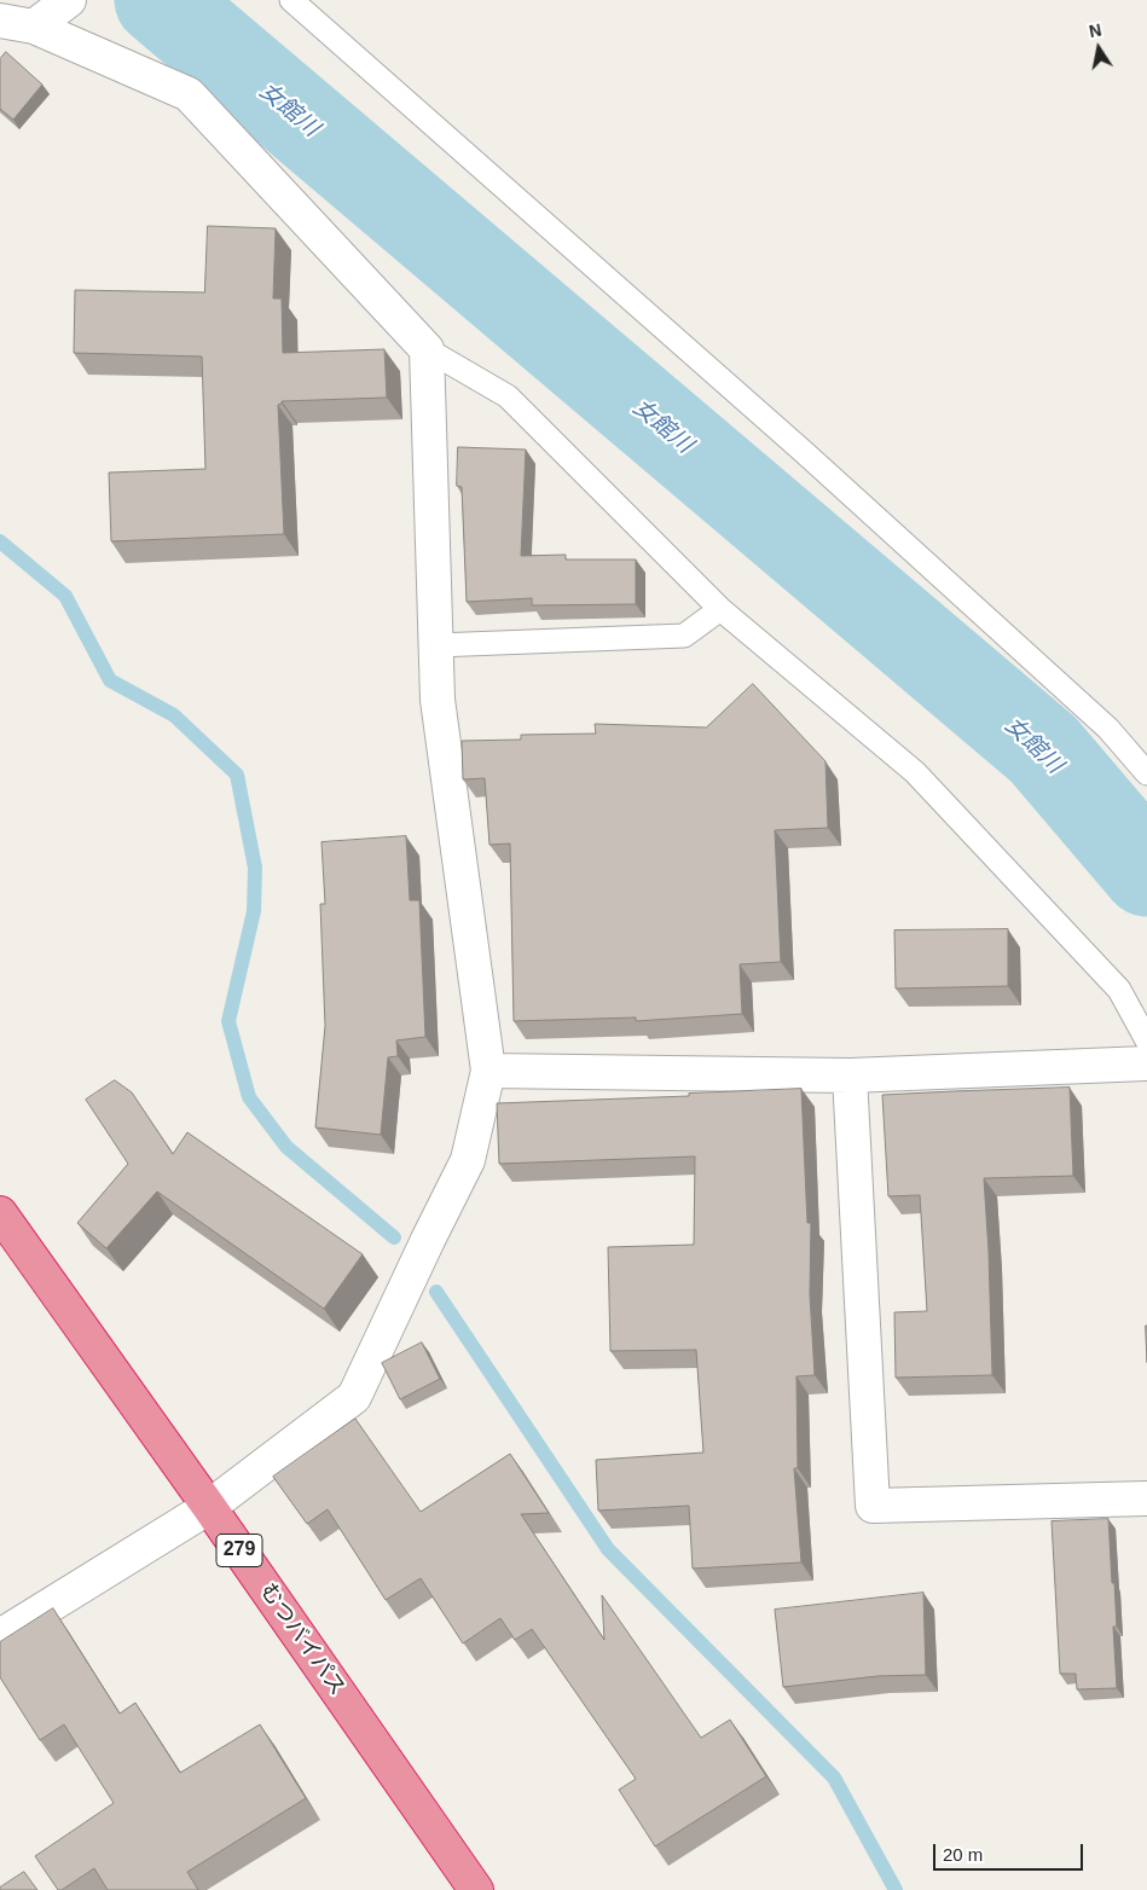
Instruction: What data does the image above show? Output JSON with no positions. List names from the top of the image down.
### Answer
{
  "streets": {
    "highway": ["279", "むつバイパス"]
  },
  "water": ["女館川"],
  "scale_bar": "20 m",
  "north": "top"
}
